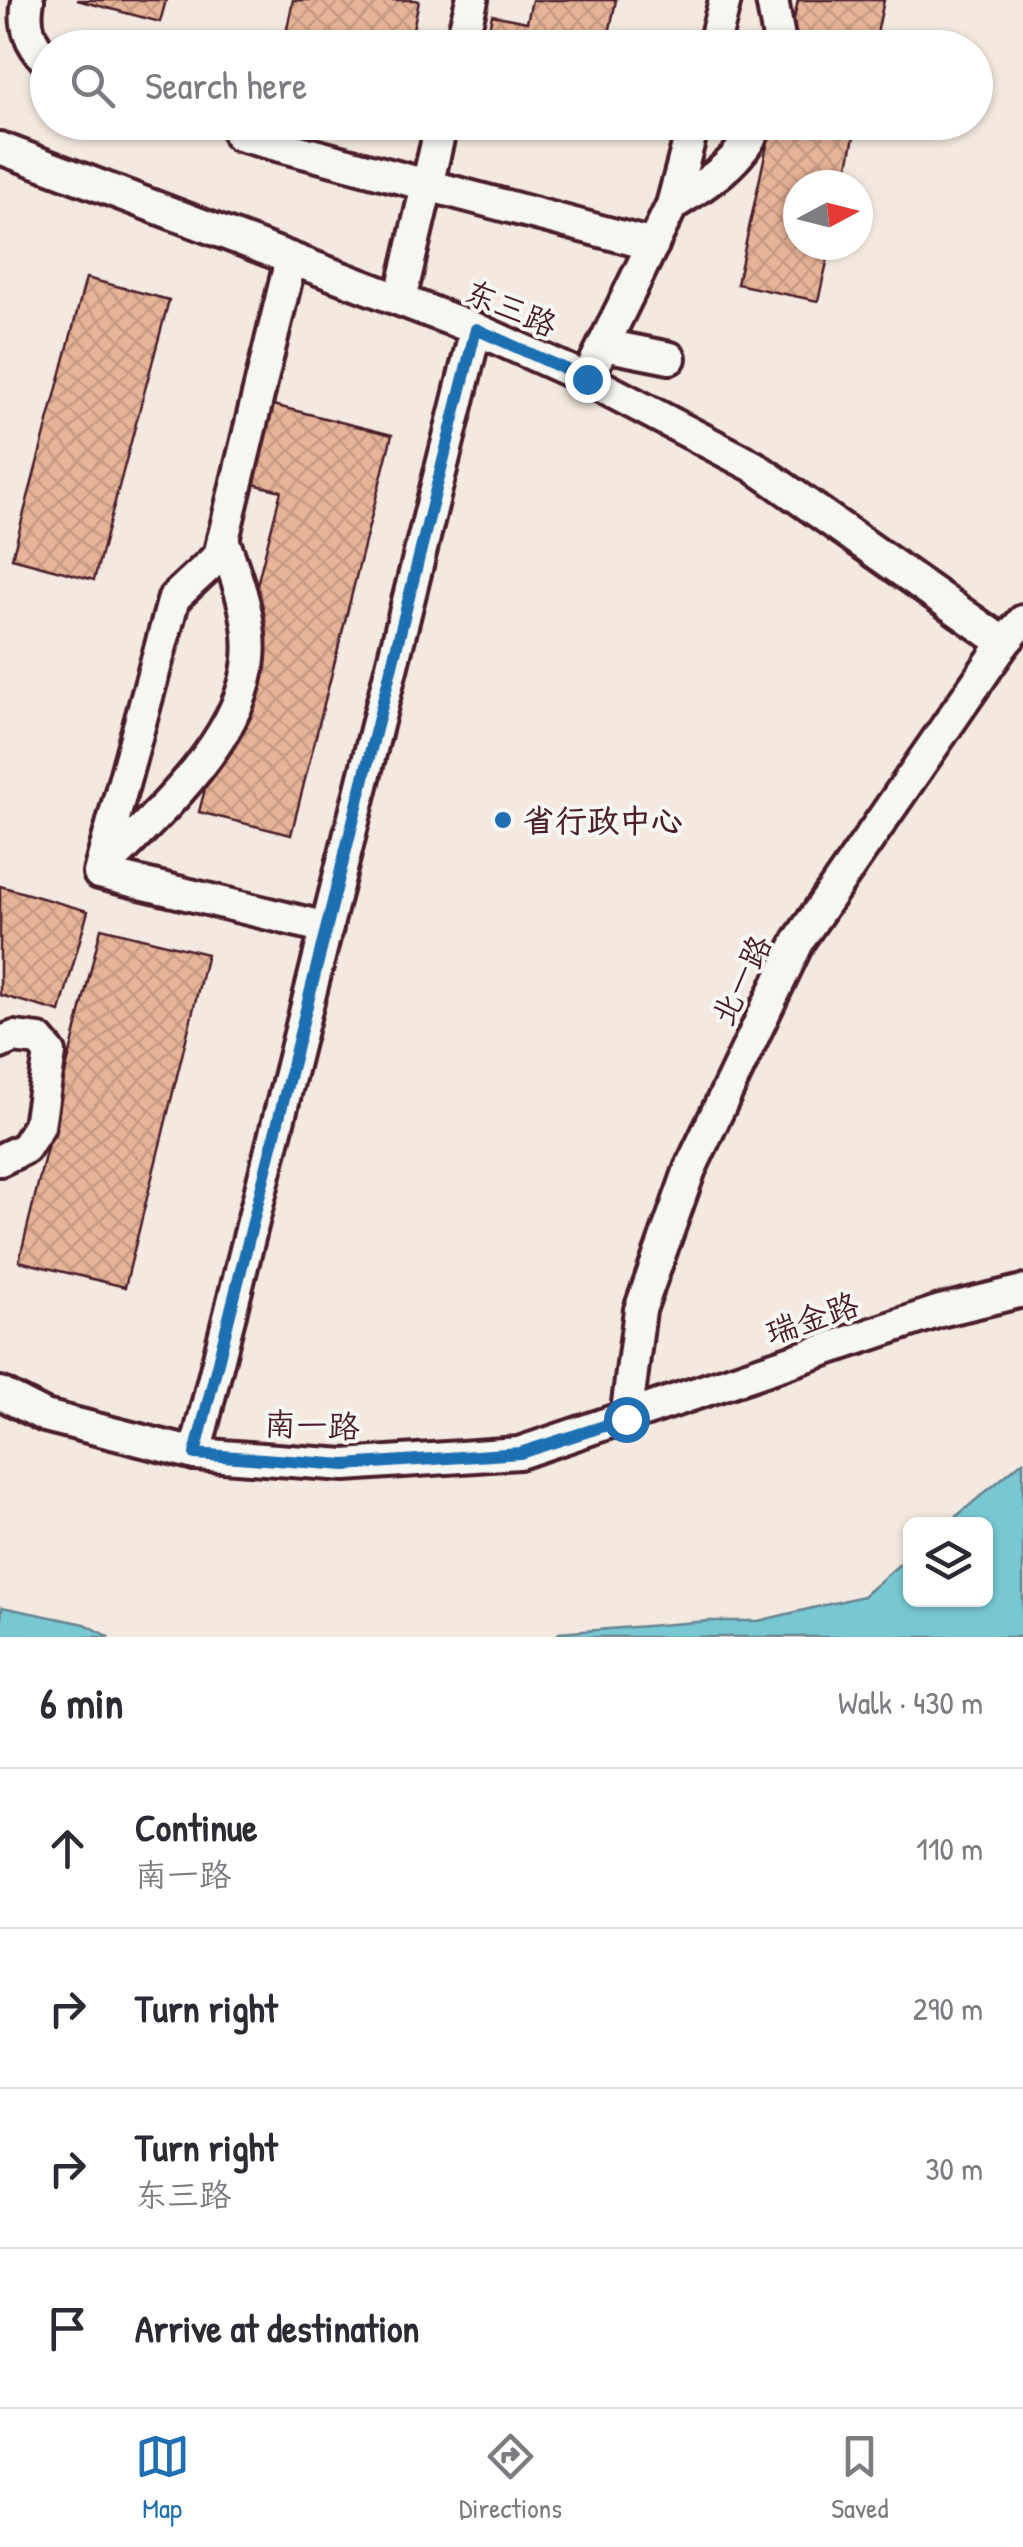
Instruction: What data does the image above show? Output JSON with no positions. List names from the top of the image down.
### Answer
{
  "streets": {
    "street": [
      "东三路",
      "北一路",
      "瑞金路",
      "南一路"
    ]
  },
  "crossings": [
    ["东三路", "北一路"],
    ["北一路", "瑞金路"],
    ["北一路", "南一路"],
    ["瑞金路", "南一路"]
  ],
  "places": ["省行政中心"],
  "north": "right",
  "page": {
    "search": "Search here",
    "heading": ["6 min", "Walk · 430 m"],
    "list": [
      ["Continue", "南一路", "110 m"],
      ["Turn right", "290 m"],
      ["Turn right", "东三路", "30 m"],
      "Arrive at destination"
    ],
    "nav": ["Map", "Directions", "Saved"]
  }
}
